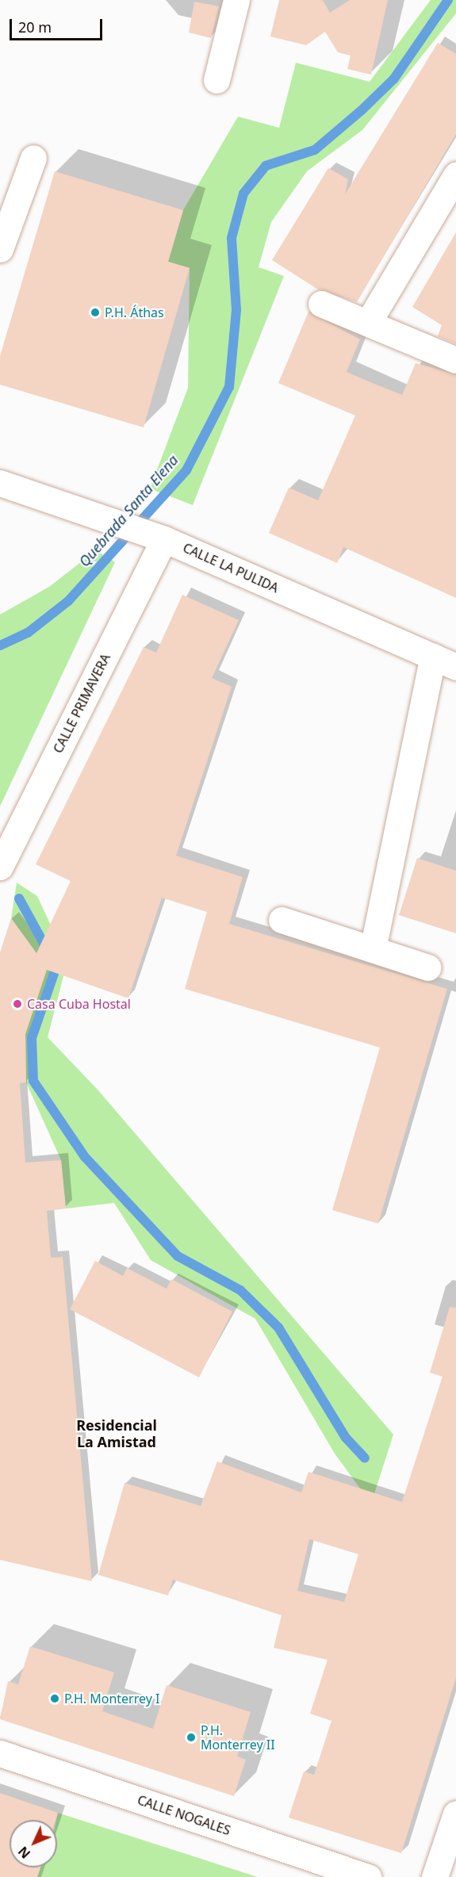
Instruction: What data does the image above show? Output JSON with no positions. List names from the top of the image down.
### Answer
{
  "streets": {
    "street": ["CALLE LA PULIDA", "CALLE PRIMAVERA", "CALLE NOGALES"]
  },
  "crossings": [
    ["CALLE LA PULIDA", "CALLE PRIMAVERA"]
  ],
  "districts": ["Residencial La Amistad"],
  "water": ["Quebrada Santa Elena"],
  "places": [
    "P.H. Áthas",
    "Casa Cuba Hostal",
    "P.H. Monterrey I",
    "P.H. Monterrey II"
  ],
  "scale_bar": "20 m",
  "north": "bottom left"
}
